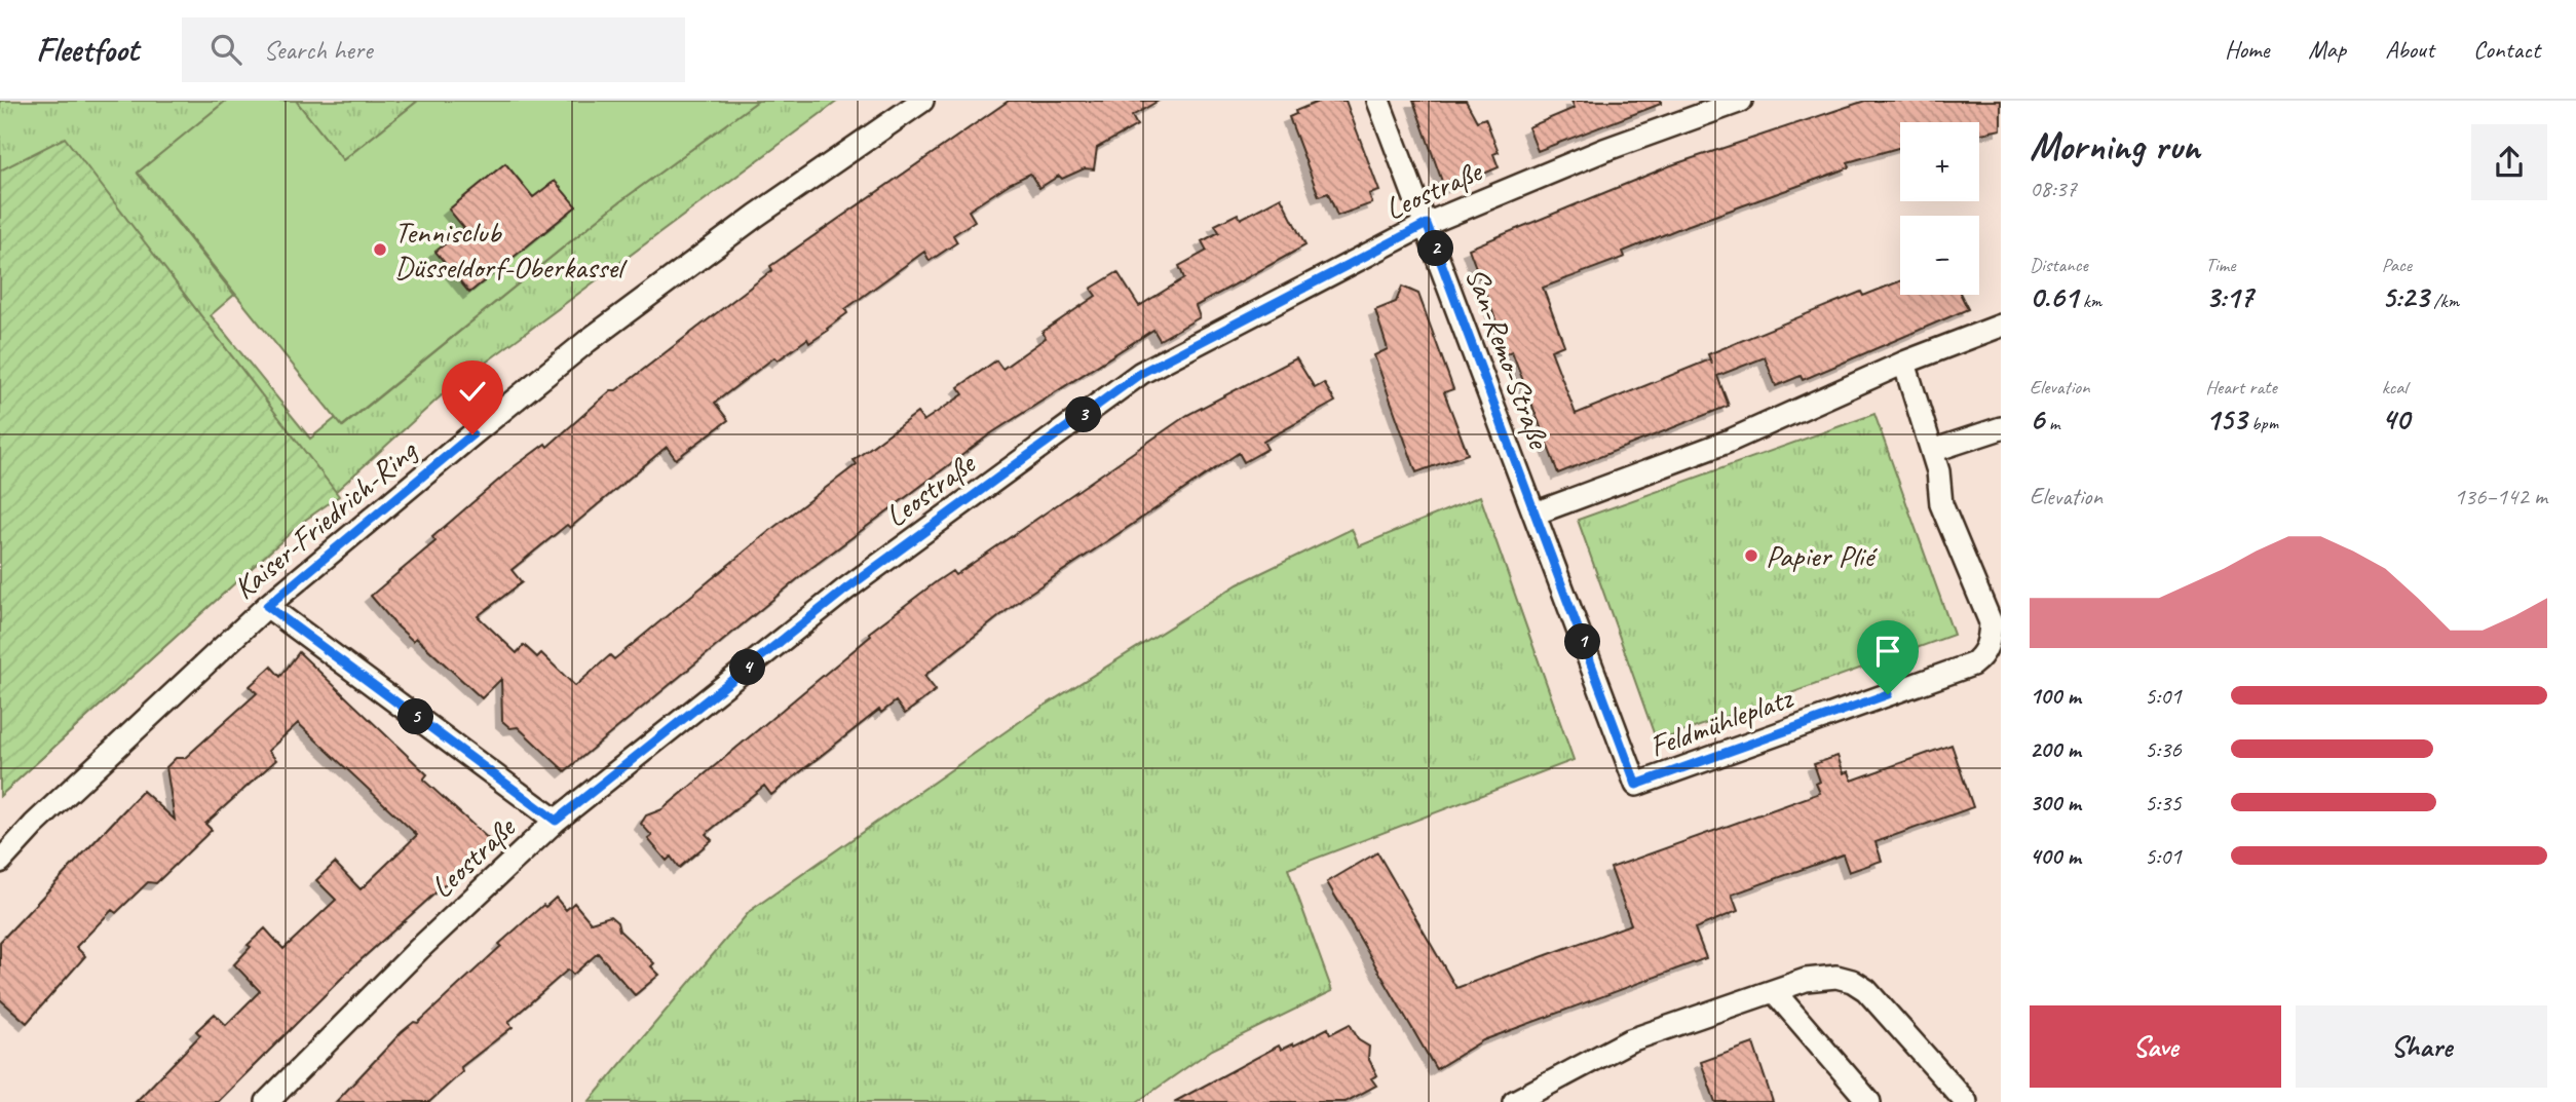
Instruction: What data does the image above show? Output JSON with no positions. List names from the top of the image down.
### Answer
{
  "streets": {
    "street": [
      "Leostraße",
      "San-Remo-Straße",
      "Kaiser-Friedrich-Ring",
      "Feldmühleplatz"
    ]
  },
  "crossings": [
    ["Leostraße", "San-Remo-Straße"],
    ["San-Remo-Straße", "Feldmühleplatz"]
  ],
  "places": ["Tennisclub Düsseldorf-Oberkassel", "Papier Plié"],
  "page": {
    "header": "Fleetfoot",
    "search": "Search here",
    "nav": [
      "Home",
      "Map",
      "About",
      "Contact"
    ],
    "heading": ["Morning run", "08:37"],
    "map_buttons": ["+", "−"],
    "stats": [
      ["Distance", "0.61 km"],
      ["Time", "3:17"],
      ["Pace", "5:23 /km"],
      ["Elevation", "6 m"],
      ["Heart rate", "153 bpm"],
      ["kcal", "40"]
    ],
    "pins": [
      "2",
      "3",
      "1",
      "4",
      "5"
    ],
    "chart": ["Elevation", "136–142 m"],
    "list": [
      {
        "name": "100 m",
        "note": "5:01"
      },
      {
        "name": "200 m",
        "note": "5:36"
      },
      {
        "name": "300 m",
        "note": "5:35"
      },
      {
        "name": "400 m",
        "note": "5:01"
      }
    ],
    "buttons": ["Save", "Share"]
  }
}
